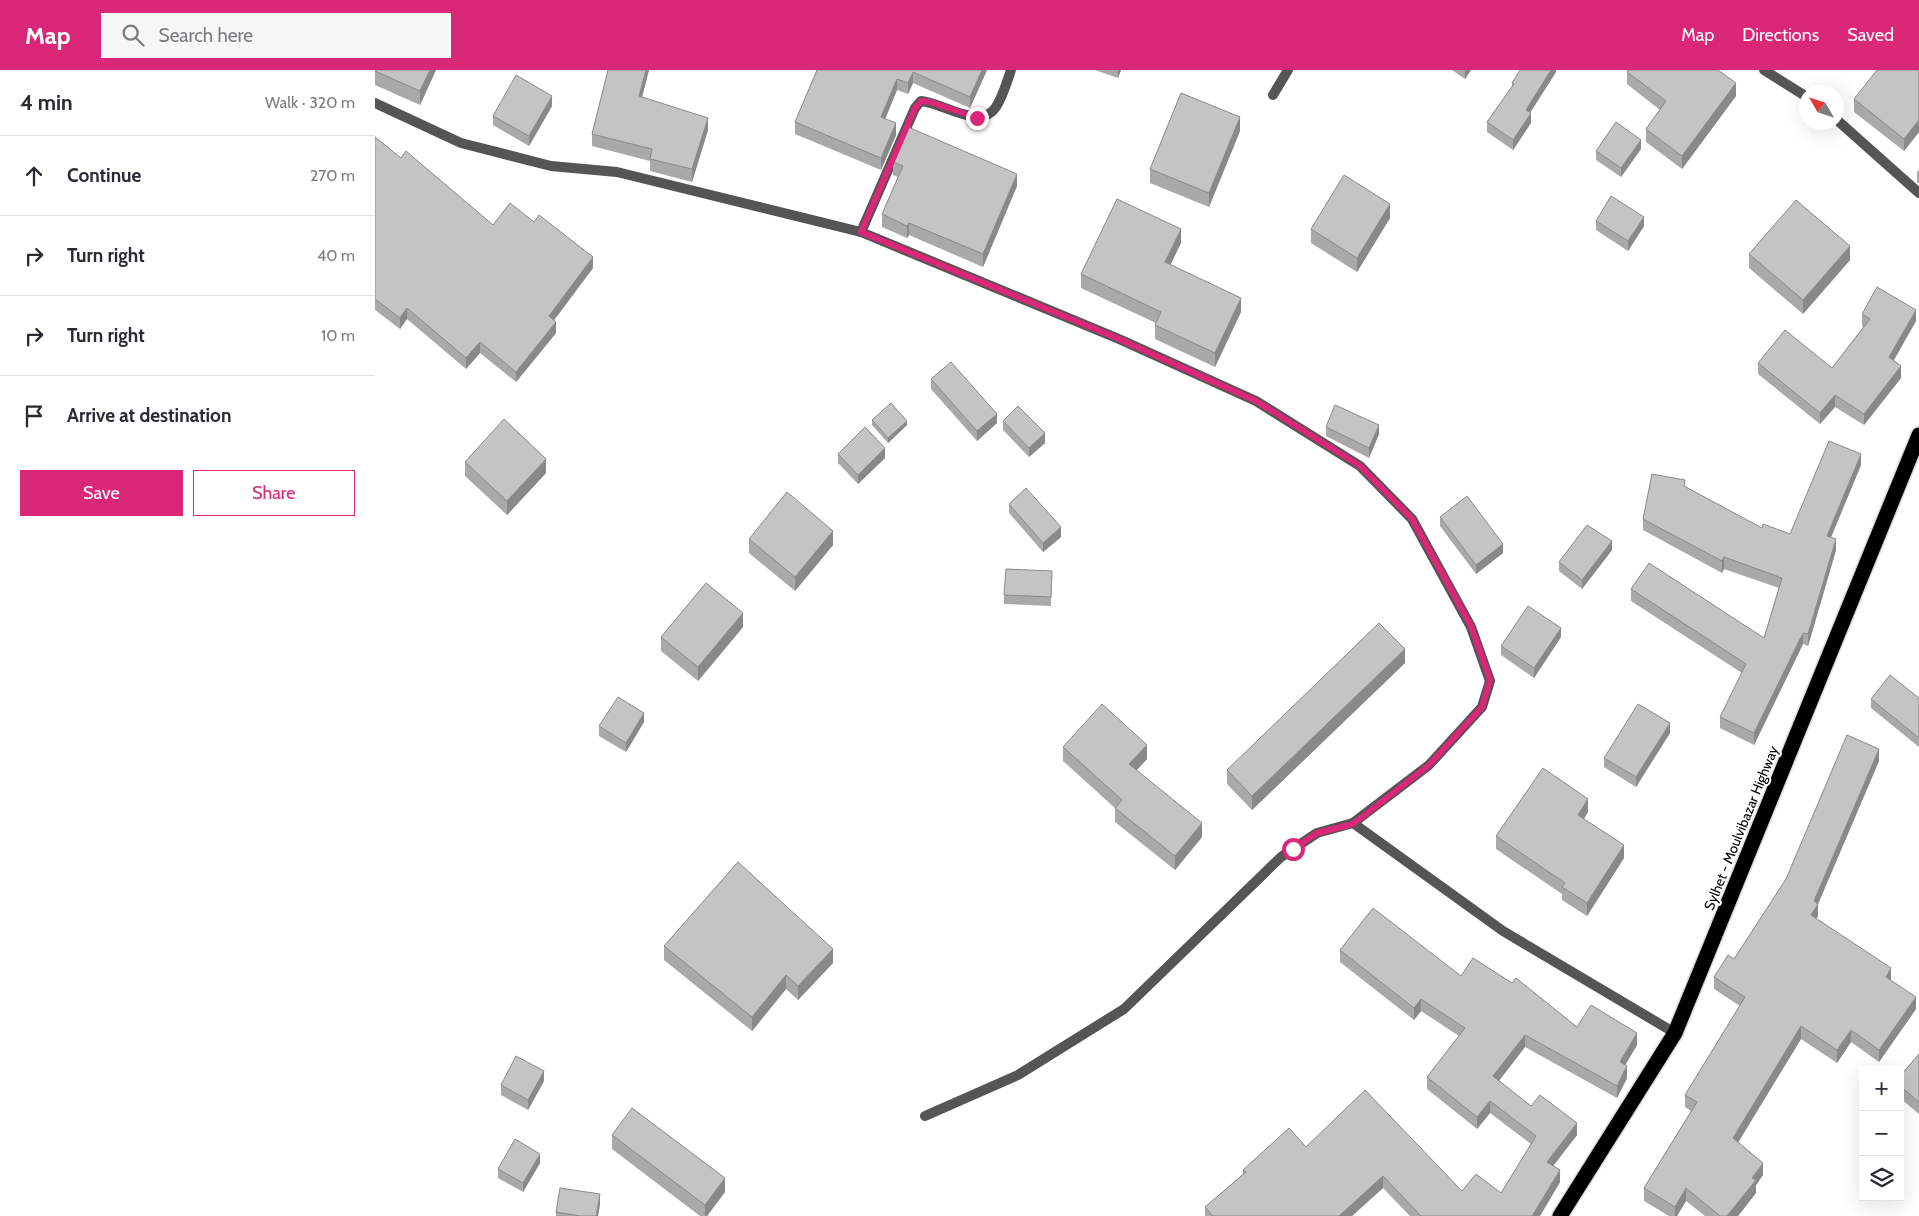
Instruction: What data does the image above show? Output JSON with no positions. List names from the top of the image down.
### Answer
{
  "streets": {
    "highway": ["Sylhet - Moulvibazar Highway"]
  },
  "north": "top left",
  "page": {
    "header": "Map",
    "search": "Search here",
    "nav": ["Map", "Directions", "Saved"],
    "heading": ["4 min", "Walk · 320 m"],
    "list": [
      ["Continue", "270 m"],
      ["Turn right", "40 m"],
      ["Turn right", "10 m"],
      "Arrive at destination"
    ],
    "buttons": ["Save", "Share"],
    "map_buttons": ["+", "−"]
  }
}
